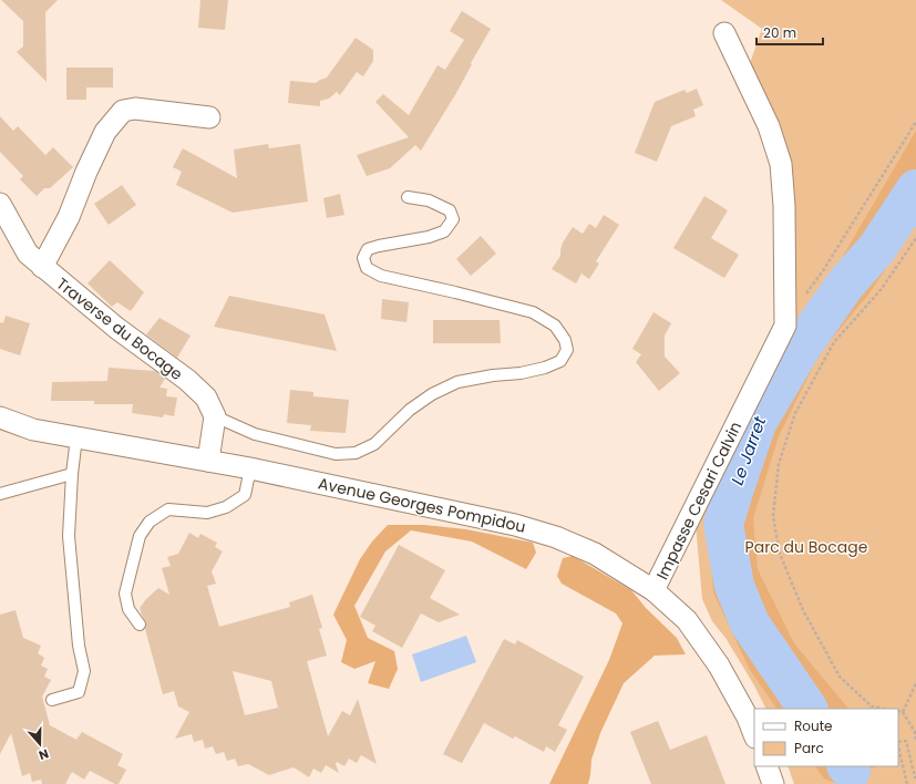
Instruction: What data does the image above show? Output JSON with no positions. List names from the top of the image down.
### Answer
{
  "streets": {
    "street": ["Traverse du Bocage", "Impasse Cesari Calvin", "Avenue Georges Pompidou"]
  },
  "crossings": [
    ["Impasse Cesari Calvin", "Avenue Georges Pompidou"]
  ],
  "water": ["Le Jarret"],
  "parks": ["Parc du Bocage"],
  "legend": ["Route", "Parc"],
  "scale_bar": "20 m",
  "north": "bottom"
}
